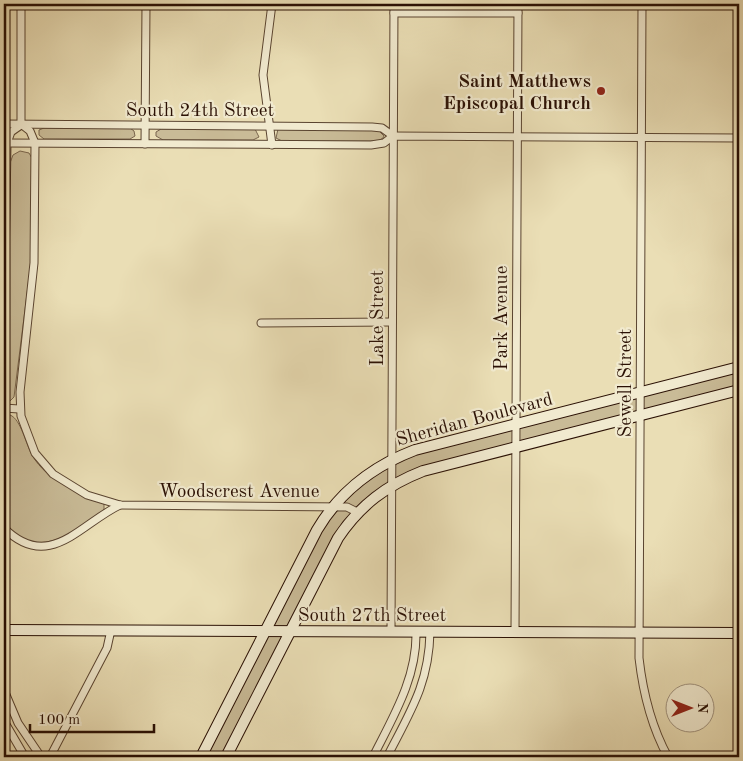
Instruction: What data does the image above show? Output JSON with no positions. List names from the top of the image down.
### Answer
{
  "streets": {
    "main road": ["Sheridan Boulevard", "South 27th Street"],
    "street": [
      "South 24th Street",
      "Lake Street",
      "Park Avenue",
      "Sewell Street",
      "Woodscrest Avenue"
    ]
  },
  "crossings": [
    ["South 24th Street", "Lake Street"],
    ["South 24th Street", "Park Avenue"],
    ["South 24th Street", "Sewell Street"],
    ["South 24th Street", "Woodscrest Avenue"],
    ["Lake Street", "Sheridan Boulevard"],
    ["Lake Street", "South 27th Street"],
    ["Park Avenue", "Sheridan Boulevard"],
    ["Park Avenue", "South 27th Street"],
    ["Sewell Street", "Sheridan Boulevard"],
    ["Sewell Street", "South 27th Street"],
    ["Sheridan Boulevard", "Woodscrest Avenue"],
    ["Sheridan Boulevard", "South 27th Street"]
  ],
  "places": ["Saint Matthews Episcopal Church"],
  "scale_bar": "100 m",
  "north": "right"
}
